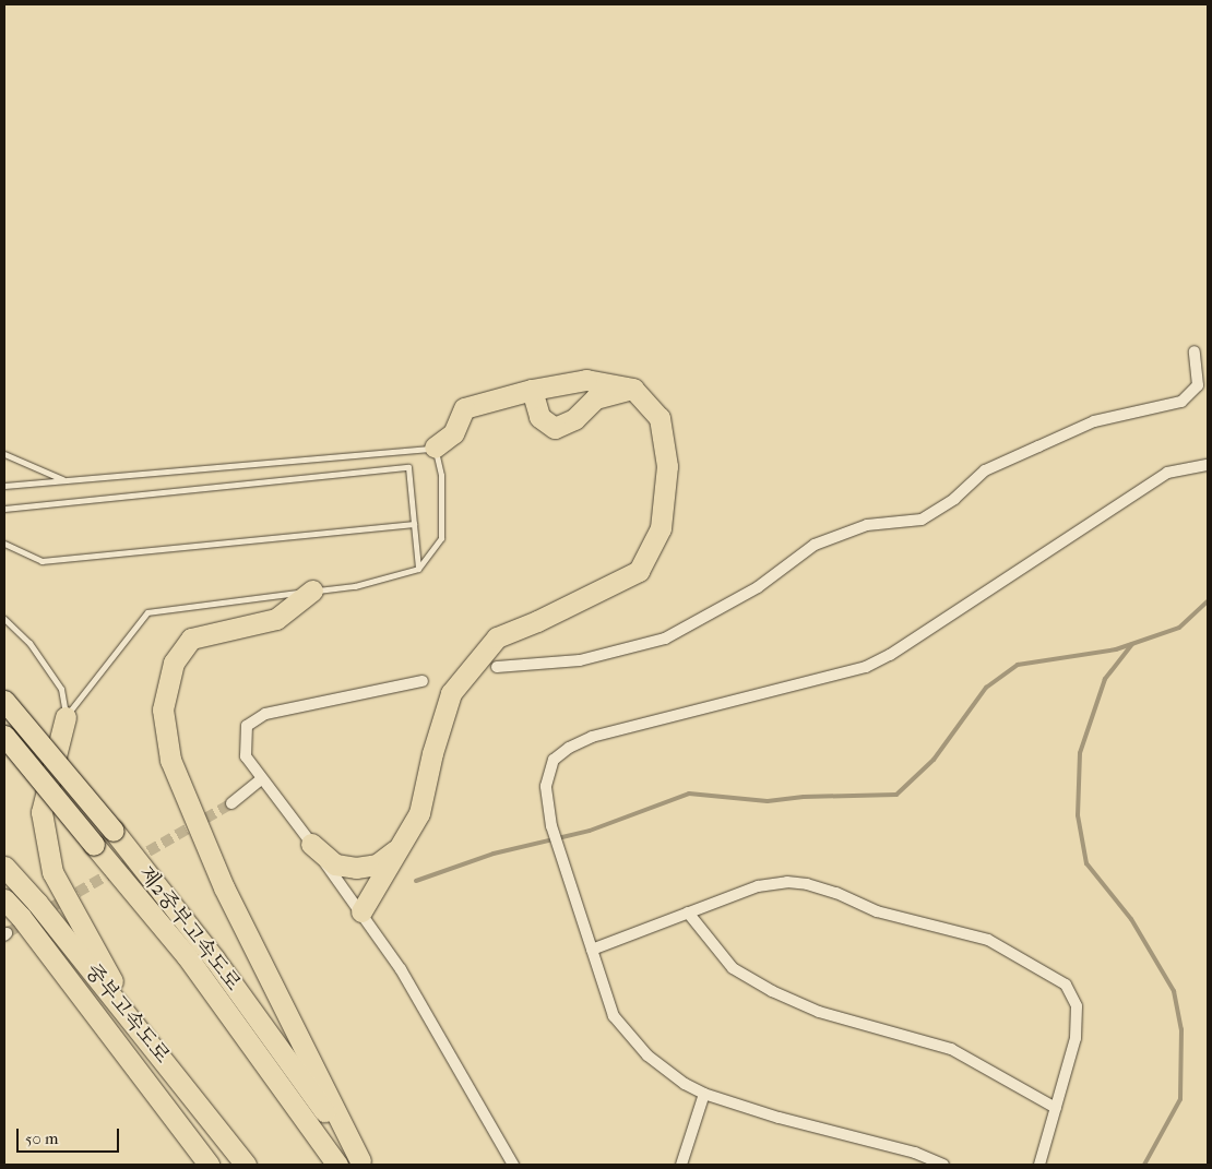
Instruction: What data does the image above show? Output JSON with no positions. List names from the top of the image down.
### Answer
{
  "streets": {
    "highway": ["제2중부고속도로", "중부고속도로"]
  },
  "scale_bar": "50 m"
}
